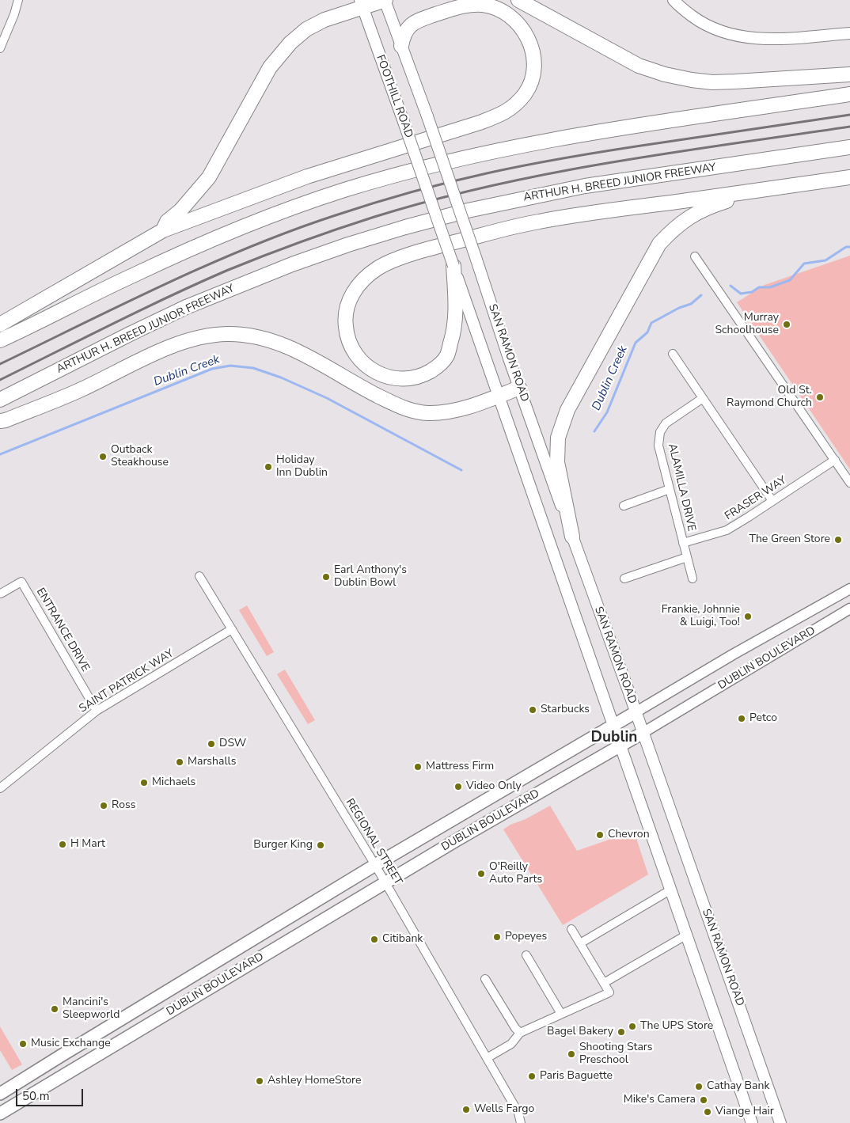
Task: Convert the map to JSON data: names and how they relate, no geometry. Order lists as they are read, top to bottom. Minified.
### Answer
{"streets":{"highway":["ARTHUR H. BREED JUNIOR FREEWAY"],"main road":["FOOTHILL ROAD","SAN RAMON ROAD","DUBLIN BOULEVARD"],"street":["ALAMILLA DRIVE","FRASER WAY","ENTRANCE DRIVE","SAINT PATRICK WAY","REGIONAL STREET"]},"crossings":[["FOOTHILL ROAD","SAN RAMON ROAD"],["SAN RAMON ROAD","DUBLIN BOULEVARD"],["ALAMILLA DRIVE","FRASER WAY"],["ENTRANCE DRIVE","SAINT PATRICK WAY"],["DUBLIN BOULEVARD","REGIONAL STREET"],["SAINT PATRICK WAY","REGIONAL STREET"]],"districts":["Dublin"],"water":["Dublin Creek"],"places":["Murray Schoolhouse","Old St. Raymond Church","Outback Steakhouse","Holiday Inn Dublin","The Green Store","Earl Anthony's Dublin Bowl","Frankie, Johnnie & Luigi, Too!","Starbucks","Petco","DSW","Marshalls","Mattress Firm","Michaels","Video Only","Ross","Chevron","H Mart","Burger King","O'Reilly Auto Parts","Popeyes","Citibank","Mancini's Sleepworld","The UPS Store","Bagel Bakery","Music Exchange","Shooting Stars Preschool","Paris Baguette","Ashley HomeStore","Cathay Bank","Mike's Camera","Wells Fargo","Viange Hair"],"scale_bar":"50 m"}
